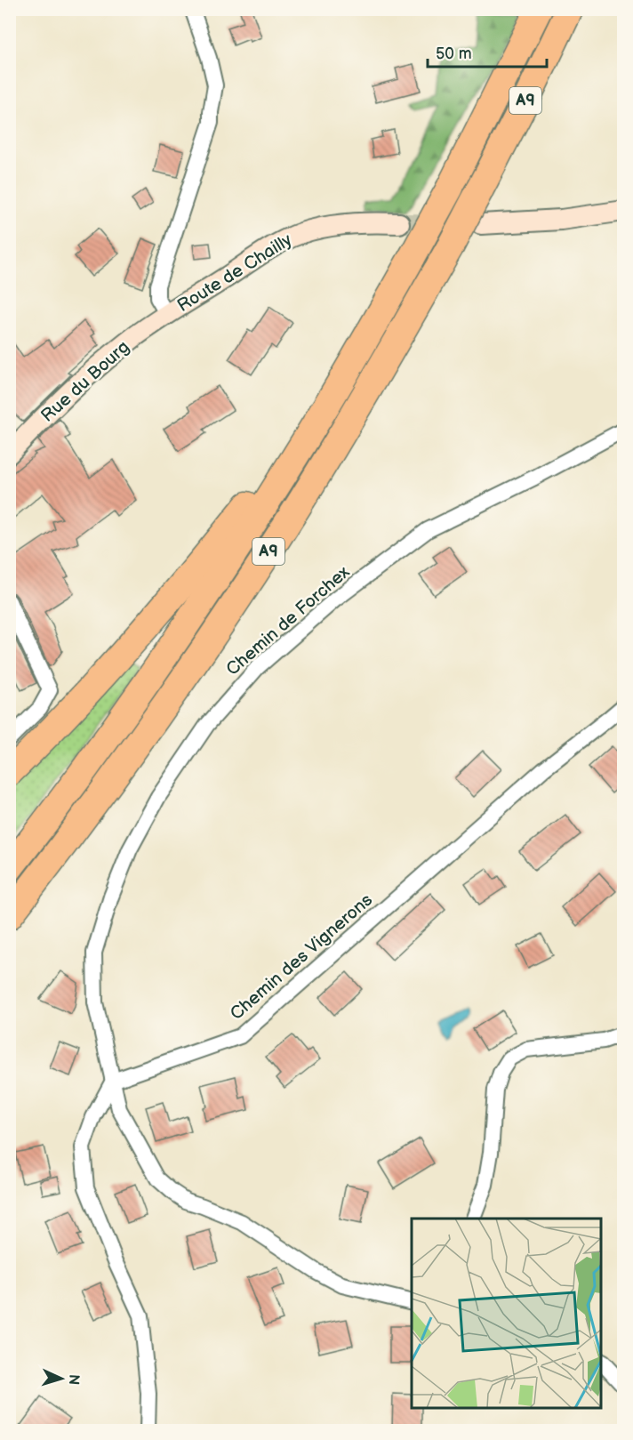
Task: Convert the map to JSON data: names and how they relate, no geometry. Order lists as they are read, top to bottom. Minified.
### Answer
{"streets":{"highway":["A9"],"street":["Route de Chailly","Rue du Bourg","Chemin de Forchex","Chemin des Vignerons"]},"crossings":[["Route de Chailly","Rue du Bourg"],["Chemin de Forchex","Chemin des Vignerons"]],"scale_bar":"50 m","north":"right"}
